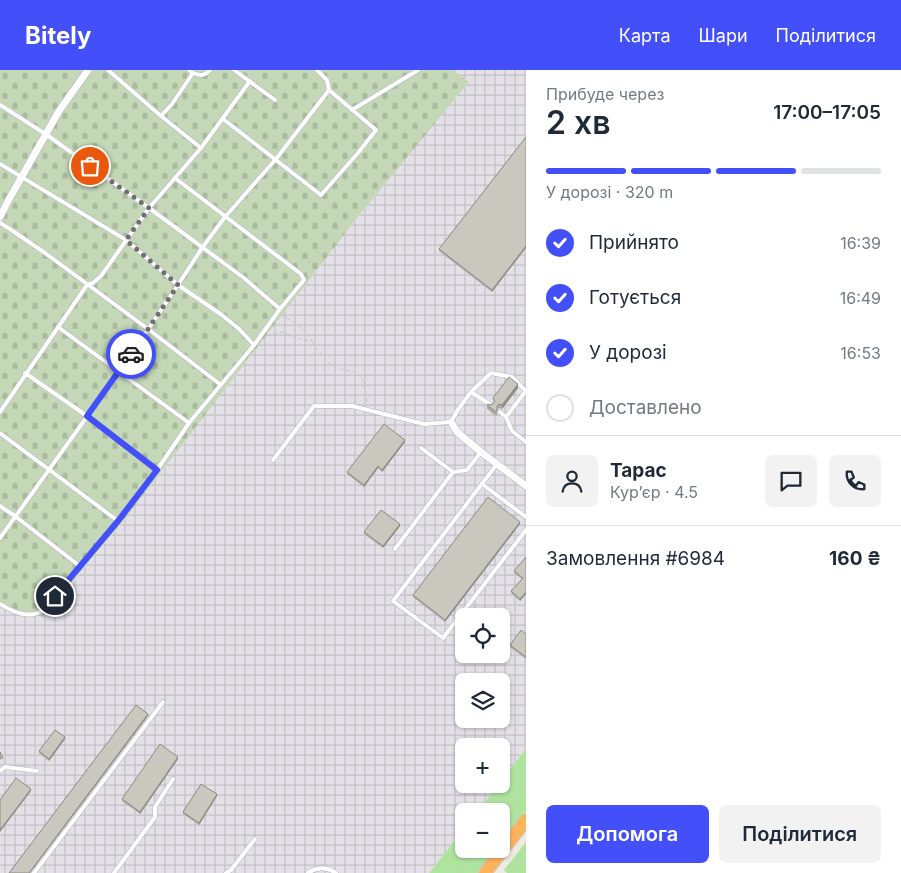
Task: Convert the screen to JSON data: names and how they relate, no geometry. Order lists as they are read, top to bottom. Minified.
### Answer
{"page":{"header":"Bitely","nav":["Карта","Шари","Поділитися"],"heading":["2 хв","Прибуде через","17:00–17:05"],"panel":["Тарас","Кур’єр · 4.5","Замовлення #6984","160 ₴"],"bar":"У дорозі · 320 m","list":[["Прийнято","16:39"],["Готується","16:49"],["У дорозі","16:53"],"Доставлено"],"map_buttons":["+","−"],"buttons":["Допомога","Поділитися"]}}
